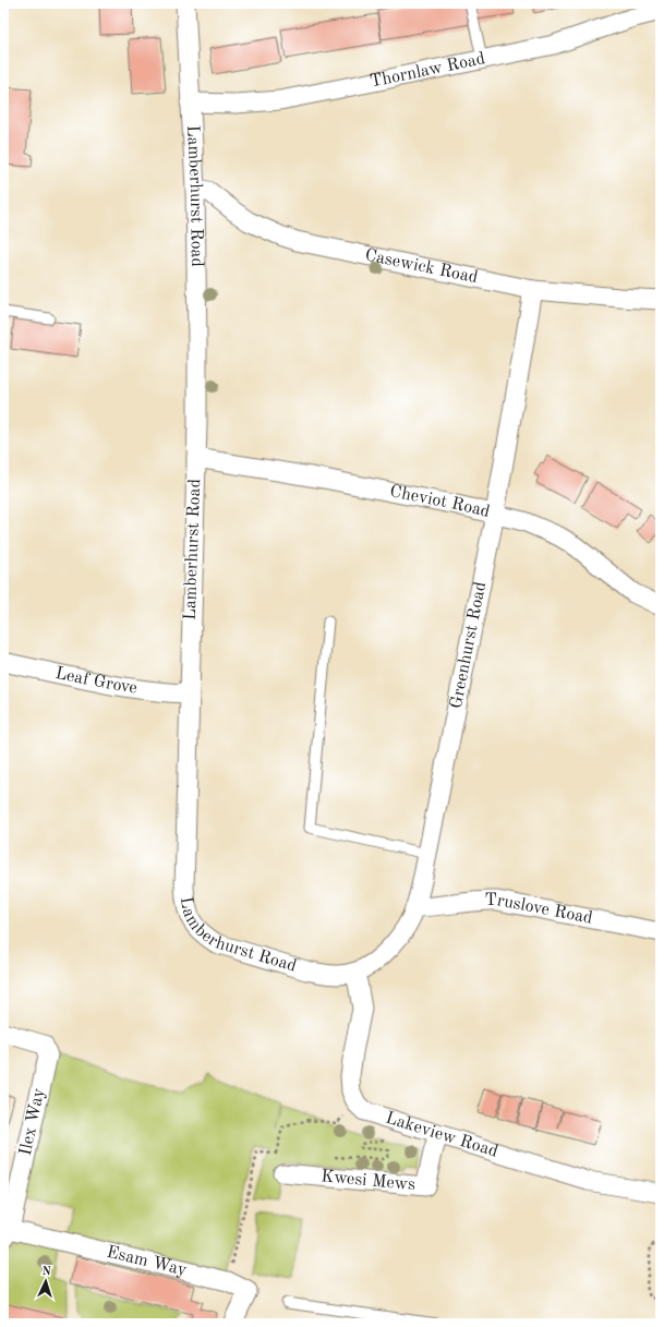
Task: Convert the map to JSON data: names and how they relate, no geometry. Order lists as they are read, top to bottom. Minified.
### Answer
{"streets":{"street":["Thornlaw Road","Lamberhurst Road","Casewick Road","Cheviot Road","Greenhurst Road","Leaf Grove","Truslove Road","Ilex Way","Lakeview Road","Kwesi Mews","Esam Way"]},"crossings":[["Thornlaw Road","Lamberhurst Road"],["Lamberhurst Road","Casewick Road"],["Lamberhurst Road","Cheviot Road"],["Lamberhurst Road","Greenhurst Road"],["Lamberhurst Road","Leaf Grove"],["Lamberhurst Road","Lakeview Road"],["Casewick Road","Greenhurst Road"],["Cheviot Road","Greenhurst Road"],["Greenhurst Road","Truslove Road"],["Greenhurst Road","Lakeview Road"],["Ilex Way","Esam Way"],["Lakeview Road","Kwesi Mews"]],"north":"top"}
